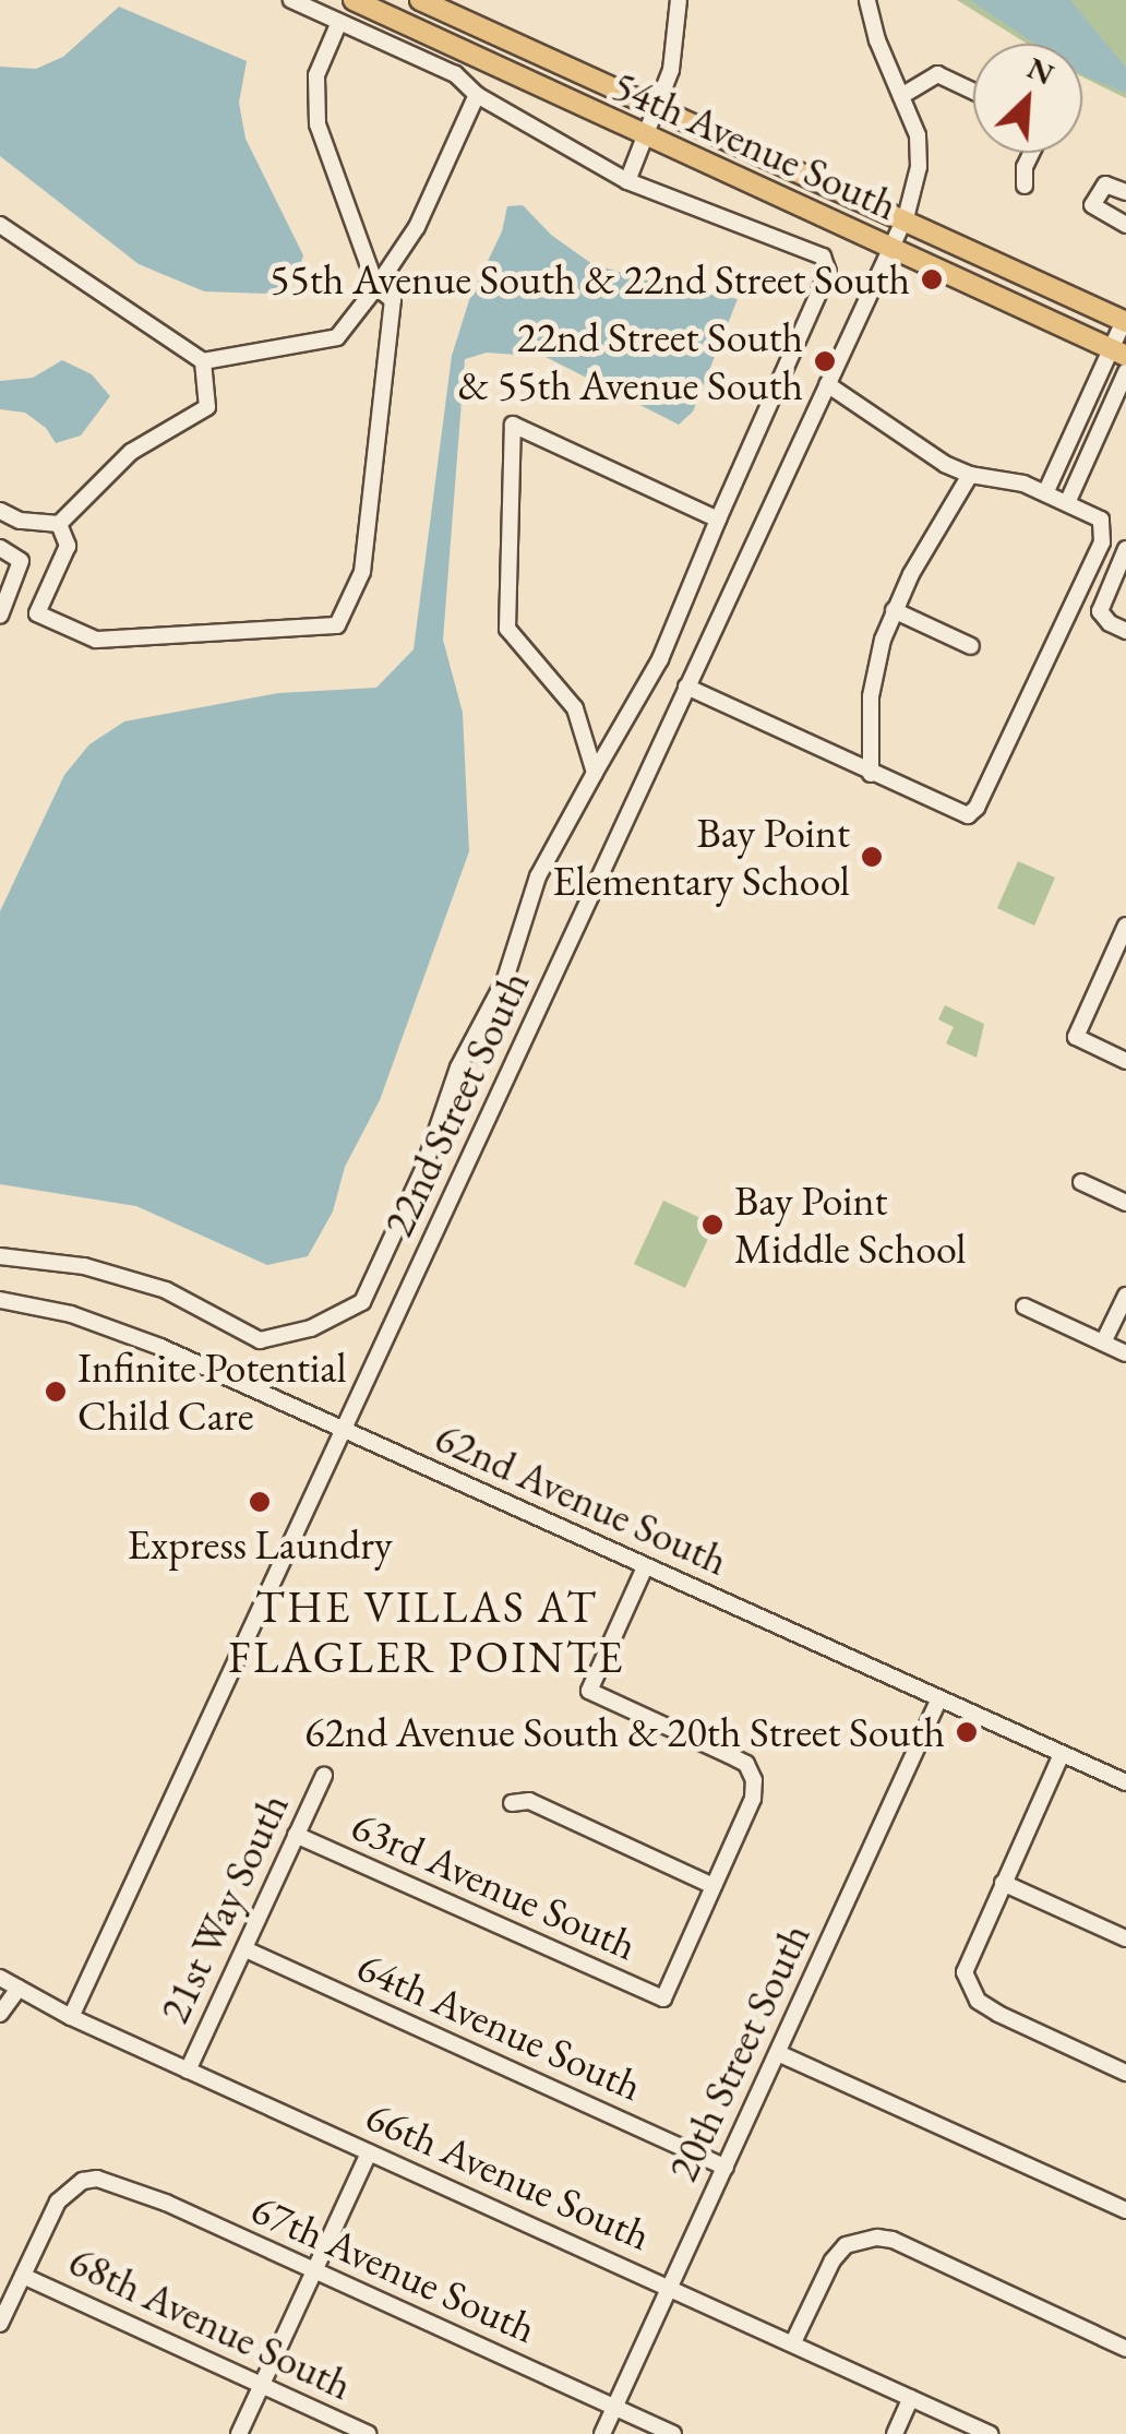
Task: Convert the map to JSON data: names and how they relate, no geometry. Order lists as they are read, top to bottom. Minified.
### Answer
{"streets":{"main road":["54th Avenue South"],"street":["22nd Street South","62nd Avenue South","63rd Avenue South","21st Way South","64th Avenue South","20th Street South","66th Avenue South","67th Avenue South","68th Avenue South"]},"crossings":[["54th Avenue South","22nd Street South"],["22nd Street South","62nd Avenue South"],["22nd Street South","66th Avenue South"],["62nd Avenue South","20th Street South"],["63rd Avenue South","21st Way South"],["21st Way South","64th Avenue South"],["21st Way South","66th Avenue South"],["64th Avenue South","20th Street South"],["20th Street South","66th Avenue South"],["20th Street South","67th Avenue South"],["67th Avenue South","68th Avenue South"]],"districts":["THE VILLAS AT FLAGLER POINTE"],"places":["55th Avenue South & 22nd Street South","22nd Street South & 55th Avenue South","Bay Point Elementary School","Bay Point Middle School","Infinite Potential Child Care","Express Laundry","62nd Avenue South & 20th Street South"],"north":"top right"}
